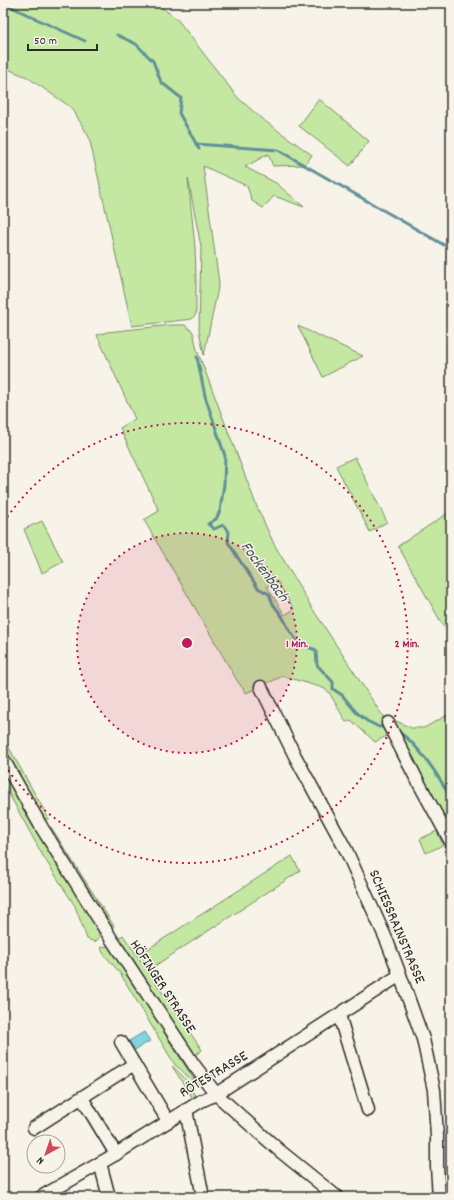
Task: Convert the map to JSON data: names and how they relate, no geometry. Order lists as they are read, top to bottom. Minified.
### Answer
{"streets":{"street":["SCHIESSRAINSTRASSE","HÖFINGER STRASSE","RÖTESTRASSE"]},"crossings":[["SCHIESSRAINSTRASSE","RÖTESTRASSE"],["HÖFINGER STRASSE","RÖTESTRASSE"]],"water":["Fockenbach"],"scale_bar":"50 m","north":"bottom left","rings":["1 Min.","2 Min."]}
